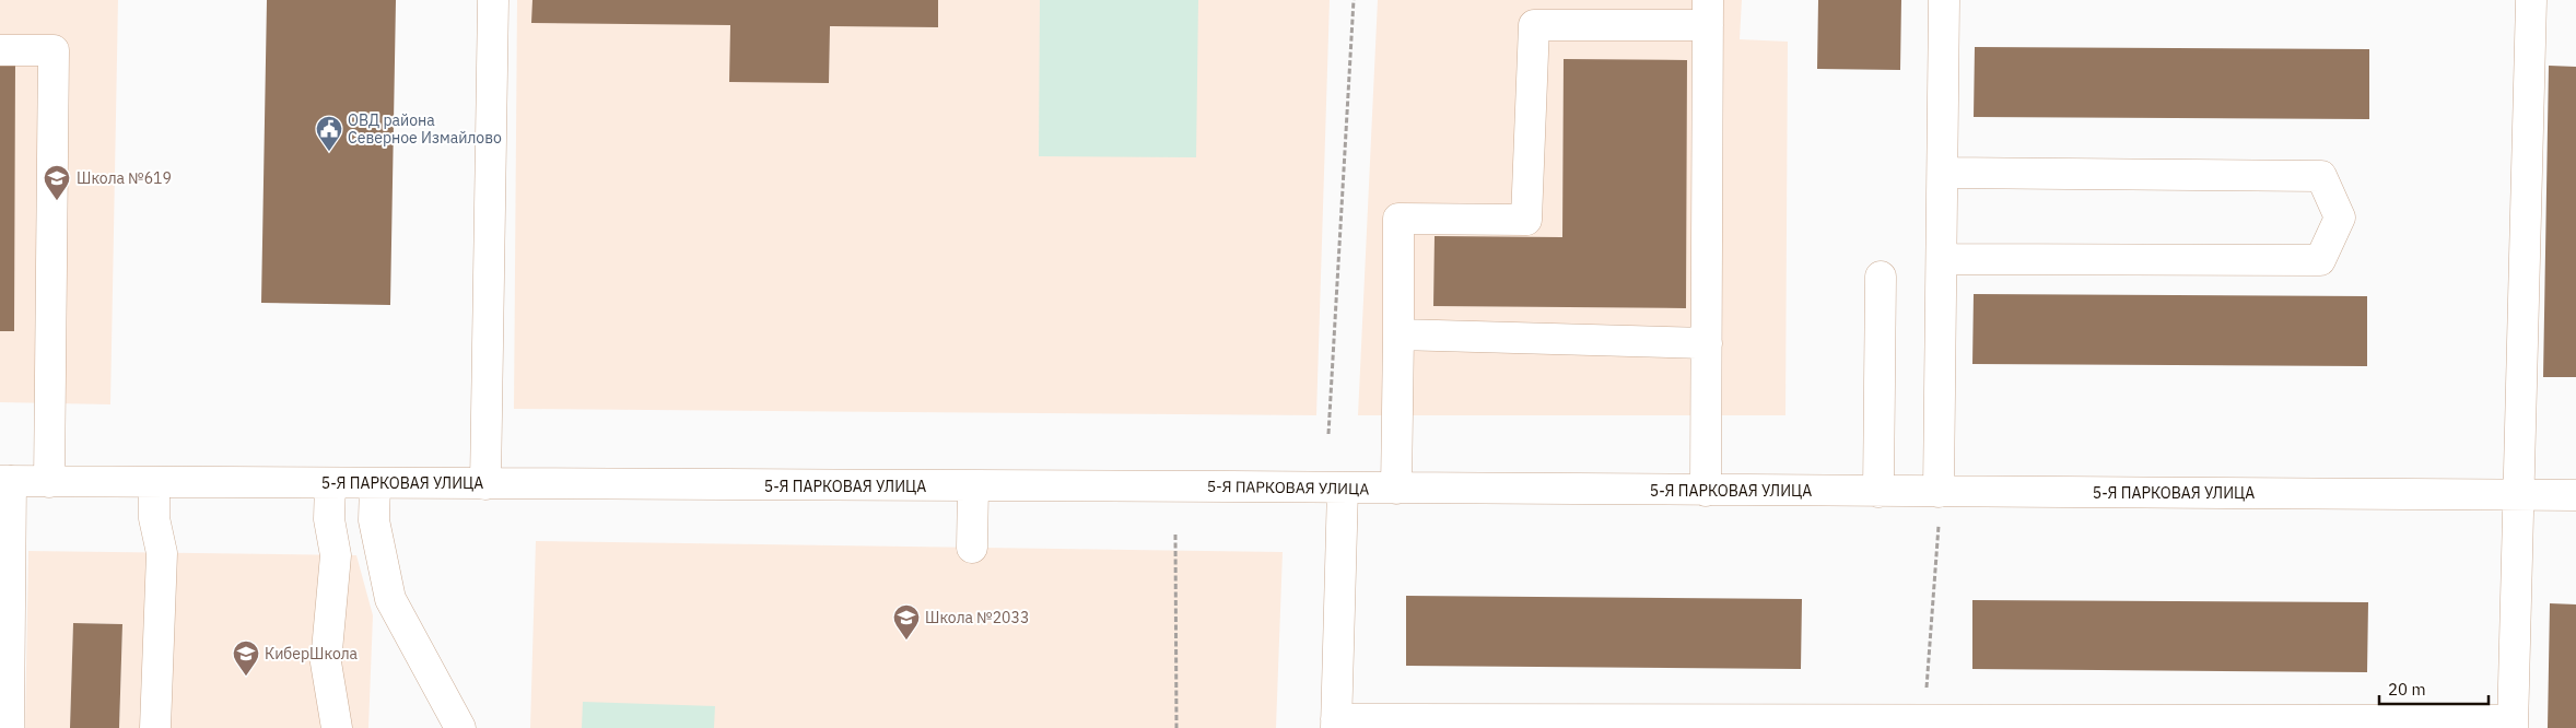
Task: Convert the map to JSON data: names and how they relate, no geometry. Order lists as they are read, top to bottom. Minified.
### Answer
{"streets":{"street":["5-Я ПАРКОВАЯ УЛИЦА"]},"places":{"public building":["ОВД района Северное Измайлово"],"school or university":["Школа №619","Школа №2033","КиберШкола"]},"scale_bar":"20 m"}
